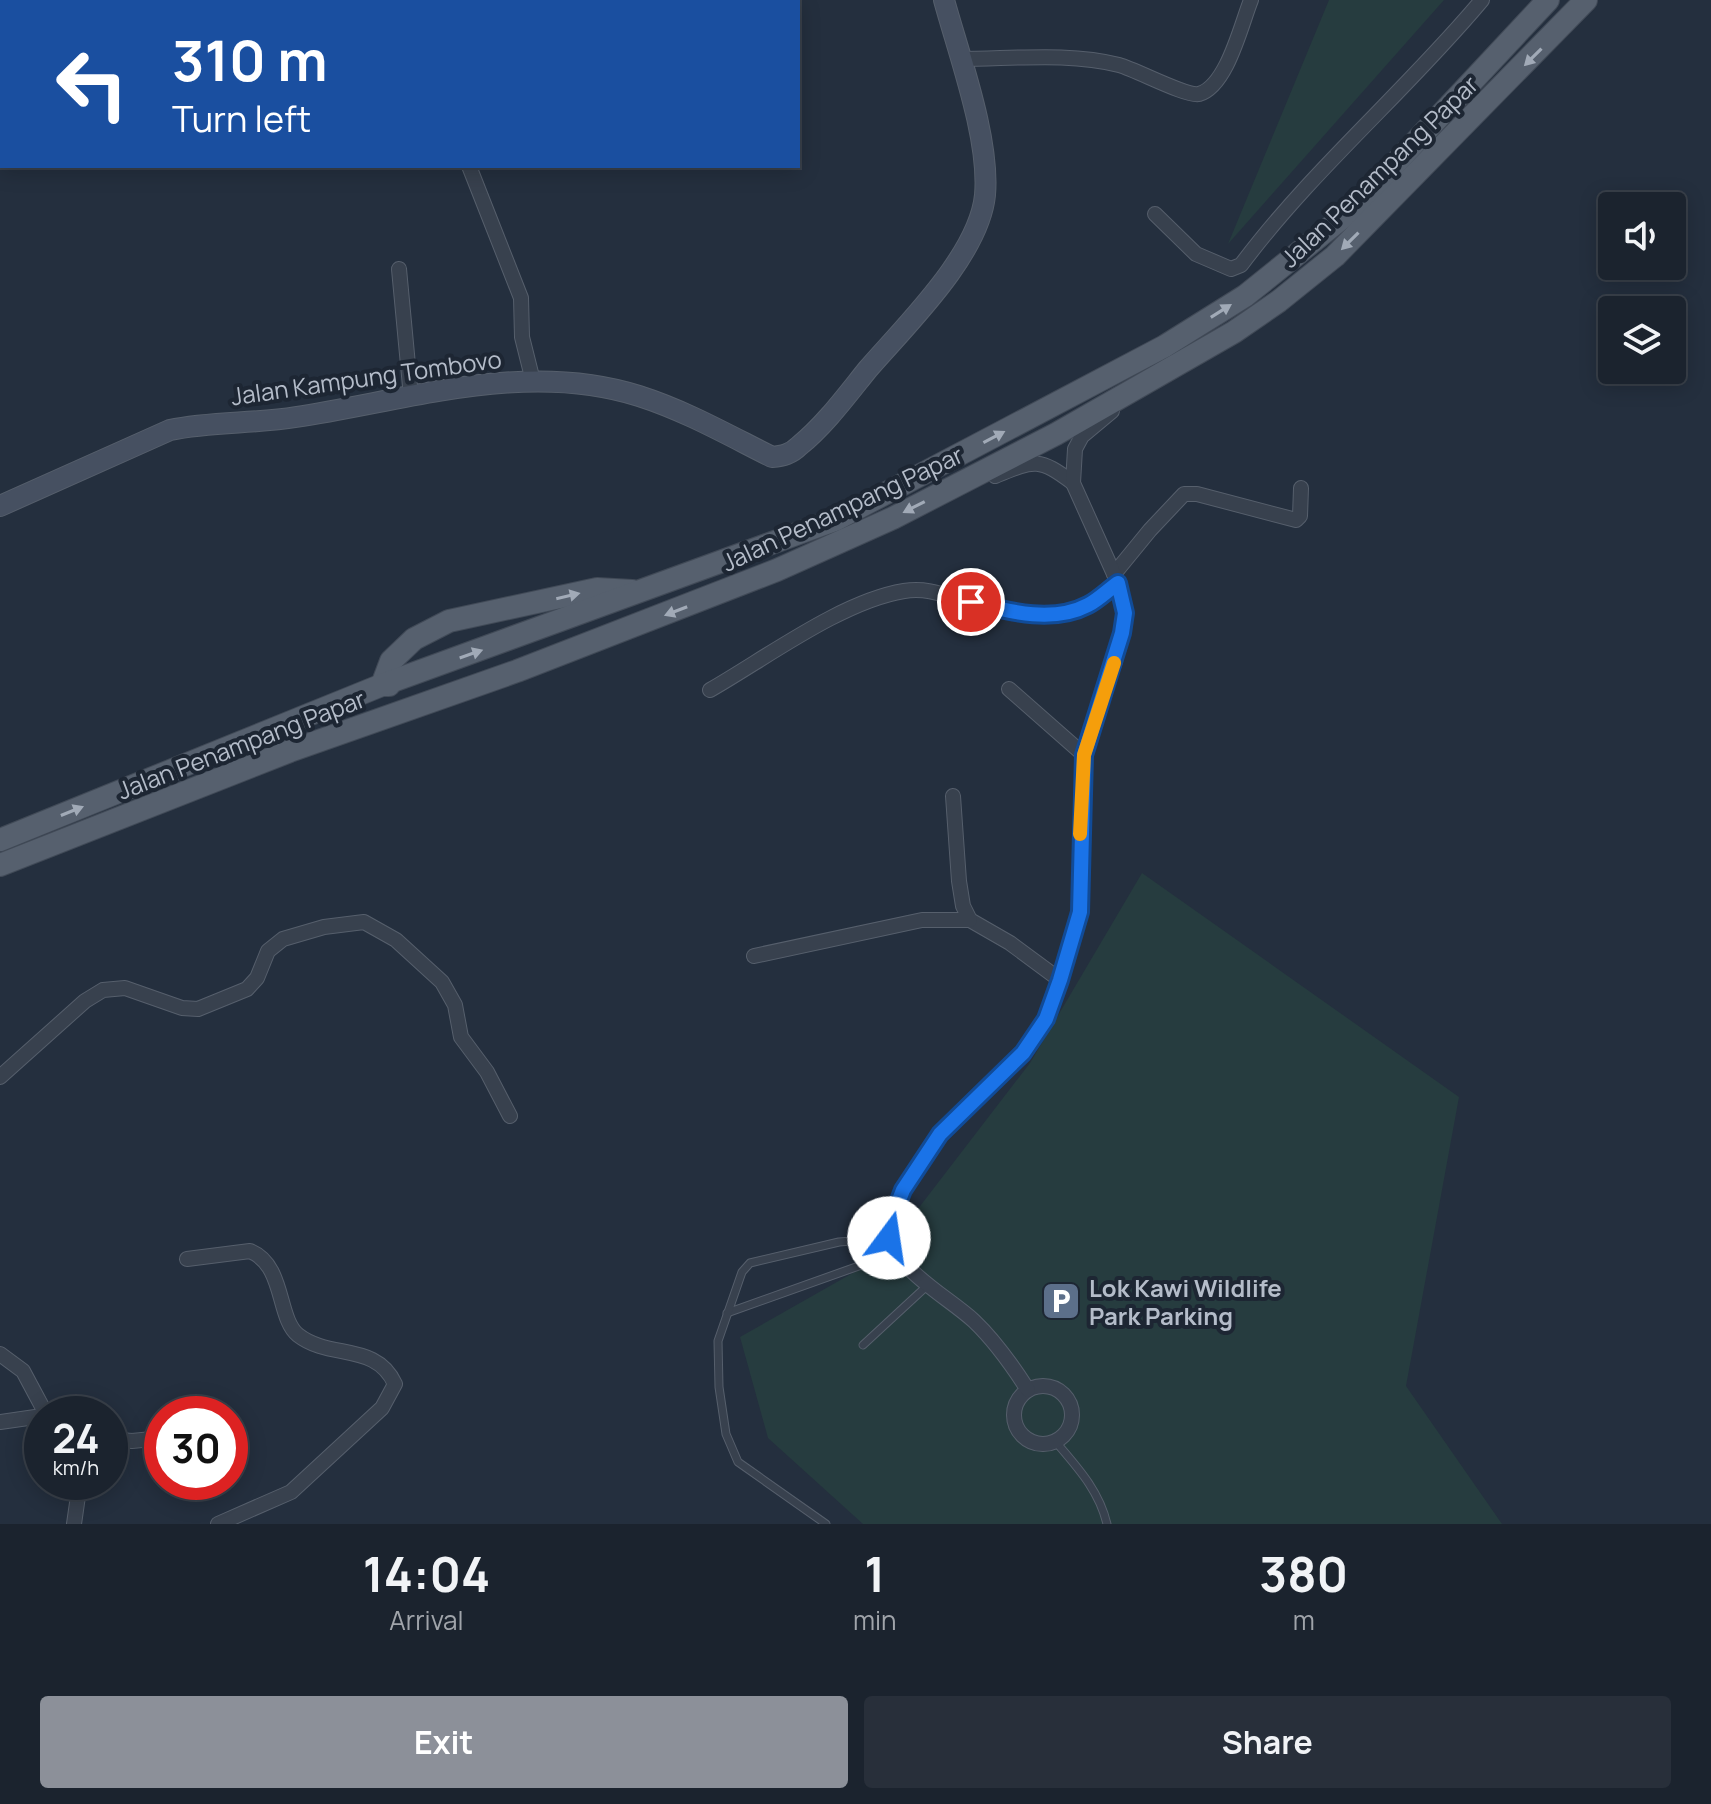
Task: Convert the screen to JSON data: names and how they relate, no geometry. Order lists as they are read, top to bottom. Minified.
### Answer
{"streets":{"main road":["Jalan Penampang Papar"],"street":["Jalan Kampung Tombovo"]},"places":{"parking":["Lok Kawi Wildlife Park Parking"]},"page":{"turn":["310 m","Turn left"],"speed":"24 km/h","limit":"30","eta":["14:04","Arrival","1","min","380","m"],"buttons":["Exit","Share"]}}
